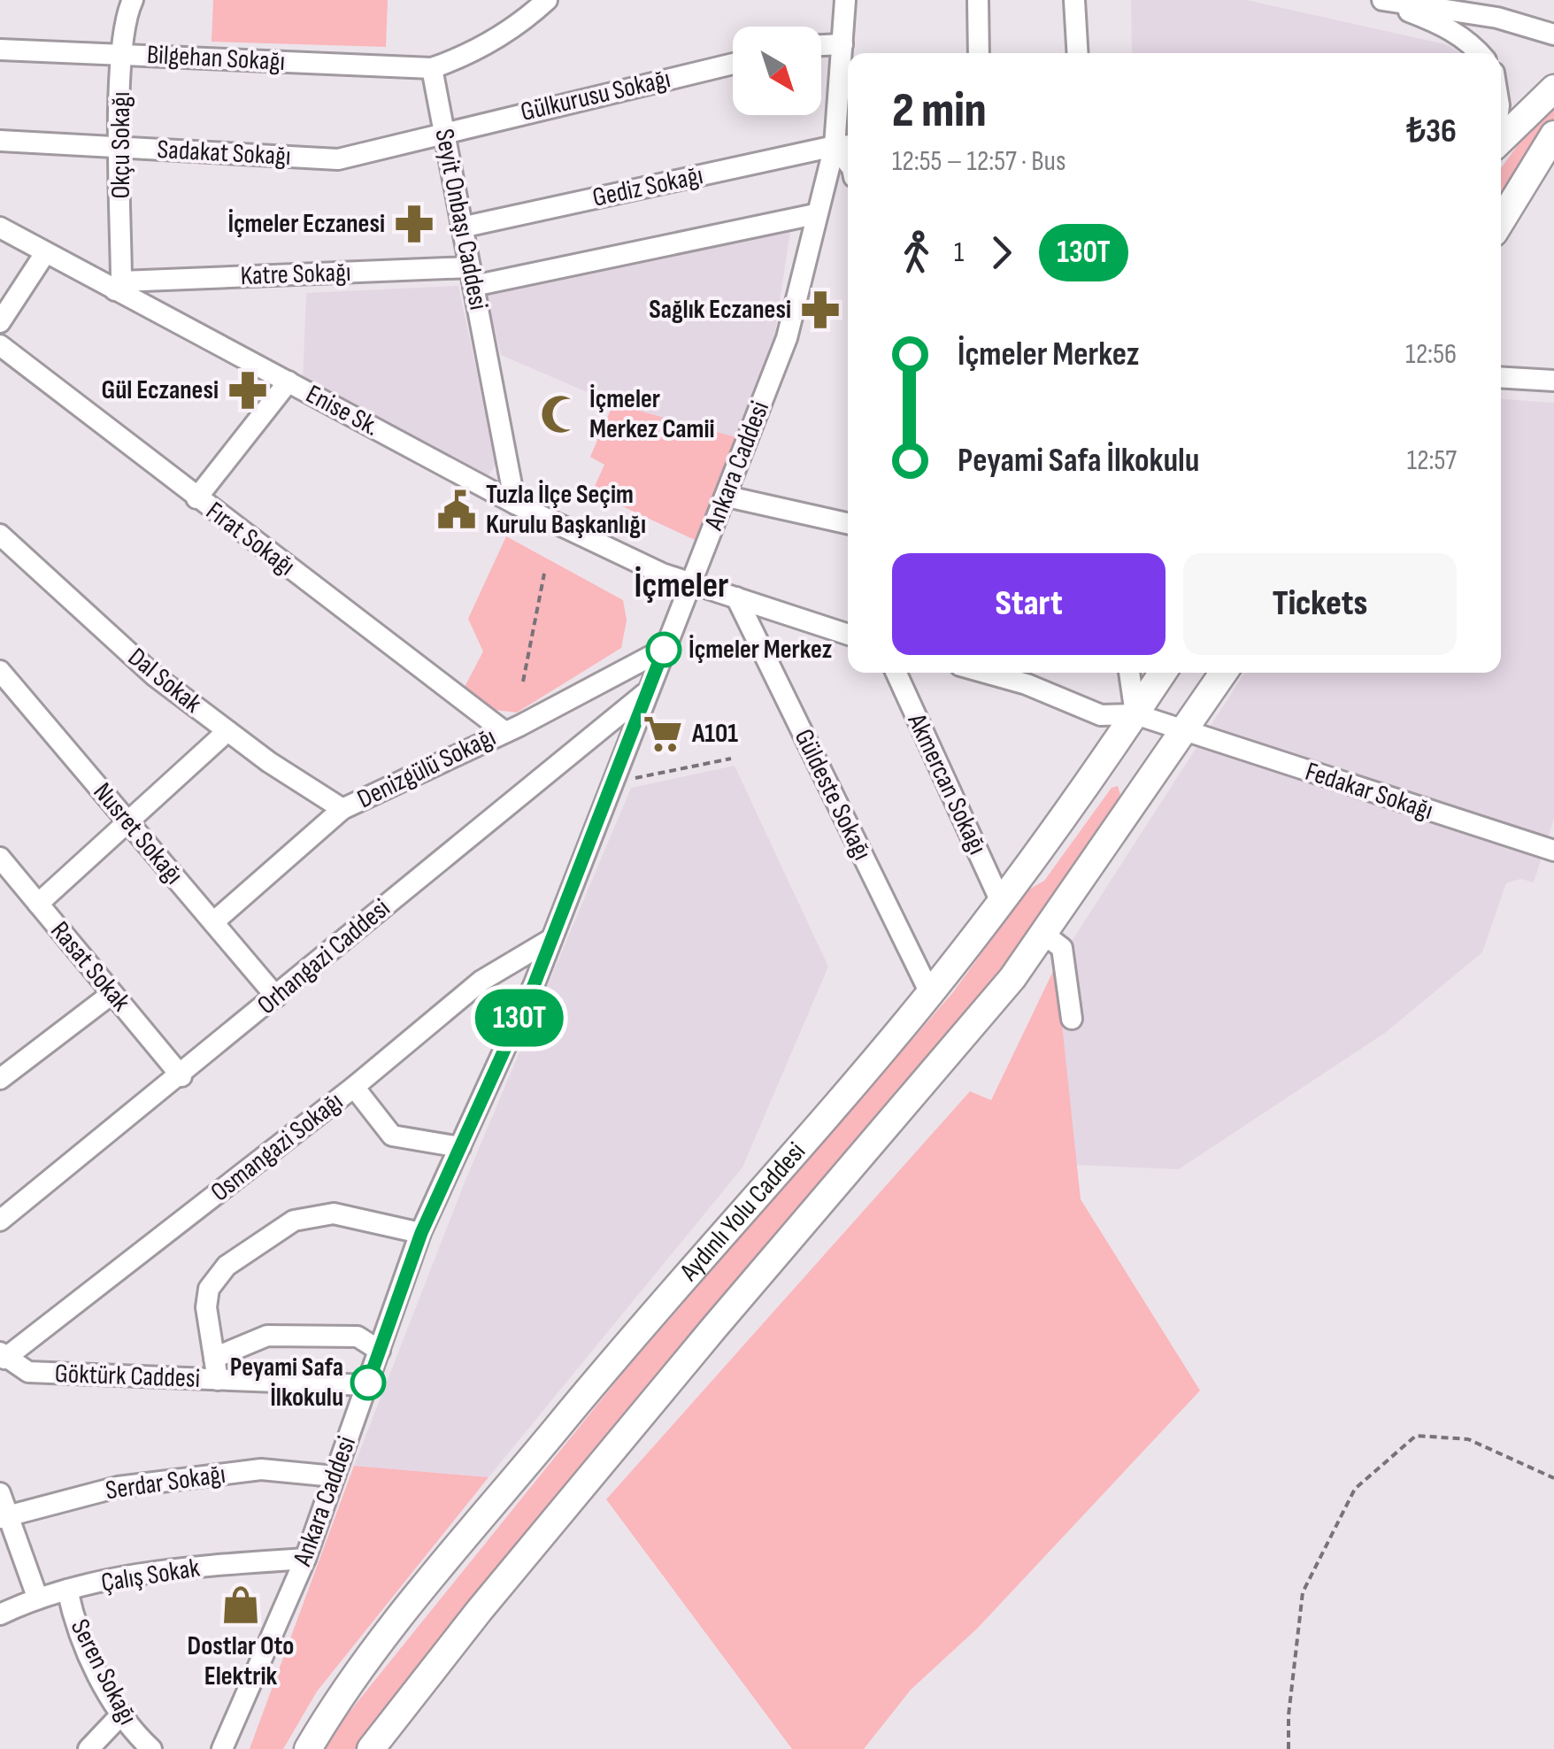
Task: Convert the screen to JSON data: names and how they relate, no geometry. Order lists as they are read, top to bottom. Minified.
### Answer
{"streets":{"main road":["Aydınlı Yolu Caddesi"],"street":["Bilgehan Sokağı","Gülkurusu Sokağı","Okçu Sokağı","Sadakat Sokağı","Gediz Sokağı","Seyit Onbaşı Caddesi","Katre Sokağı","Enise Sk.","Ankara Caddesi","Fırat Sokağı","Dal Sokak","Denizgülü Sokağı","Akmercan Sokağı","Fedakar Sokağı","Güldeste Sokağı","Nusret Sokağı","Orhangazi Caddesi","Rasat Sokak","Osmangazi Sokağı","Göktürk Caddesi","Serdar Sokağı","Çalış Sokak","Seren Sokağı"]},"crossings":[["Bilgehan Sokağı","Okçu Sokağı"],["Bilgehan Sokağı","Seyit Onbaşı Caddesi"],["Gülkurusu Sokağı","Sadakat Sokağı"],["Gülkurusu Sokağı","Seyit Onbaşı Caddesi"],["Okçu Sokağı","Sadakat Sokağı"],["Okçu Sokağı","Katre Sokağı"],["Okçu Sokağı","Enise Sk."],["Sadakat Sokağı","Seyit Onbaşı Caddesi"],["Gediz Sokağı","Seyit Onbaşı Caddesi"],["Gediz Sokağı","Ankara Caddesi"],["Seyit Onbaşı Caddesi","Katre Sokağı"],["Seyit Onbaşı Caddesi","Enise Sk."],["Katre Sokağı","Enise Sk."],["Katre Sokağı","Ankara Caddesi"],["Enise Sk.","Ankara Caddesi"],["Enise Sk.","Güldeste Sokağı"],["Ankara Caddesi","Denizgülü Sokağı"],["Ankara Caddesi","Orhangazi Caddesi"],["Ankara Caddesi","Osmangazi Sokağı"],["Ankara Caddesi","Göktürk Caddesi"],["Ankara Caddesi","Serdar Sokağı"],["Ankara Caddesi","Çalış Sokak"],["Fırat Sokağı","Denizgülü Sokağı"],["Dal Sokak","Denizgülü Sokağı"],["Denizgülü Sokağı","Nusret Sokağı"],["Akmercan Sokağı","Aydınlı Yolu Caddesi"],["Fedakar Sokağı","Aydınlı Yolu Caddesi"],["Güldeste Sokağı","Aydınlı Yolu Caddesi"],["Nusret Sokağı","Orhangazi Caddesi"],["Orhangazi Caddesi","Rasat Sokak"],["Osmangazi Sokağı","Göktürk Caddesi"],["Çalış Sokak","Seren Sokağı"]],"districts":["İçmeler"],"places":{"pharmacy":["İçmeler Eczanesi","Sağlık Eczanesi","Gül Eczanesi"],"mosque":["İçmeler Merkez Camii"],"public building":["Tuzla İlçe Seçim Kurulu Başkanlığı"],"other":["İçmeler Merkez","Peyami Safa İlkokulu"],"supermarket":["A101"],"shop":["Dostlar Oto Elektrik"]},"lines":["bus line 130T"],"north":"bottom right","page":{"on_map":"130T","heading":["2 min","12:55 – 12:57 · Bus","₺36"],"legs":["1","130T"],"list":[{"name":"İçmeler Merkez","value":"12:56"},{"name":"Peyami Safa İlkokulu","value":"12:57"}],"buttons":["Start","Tickets"]}}
